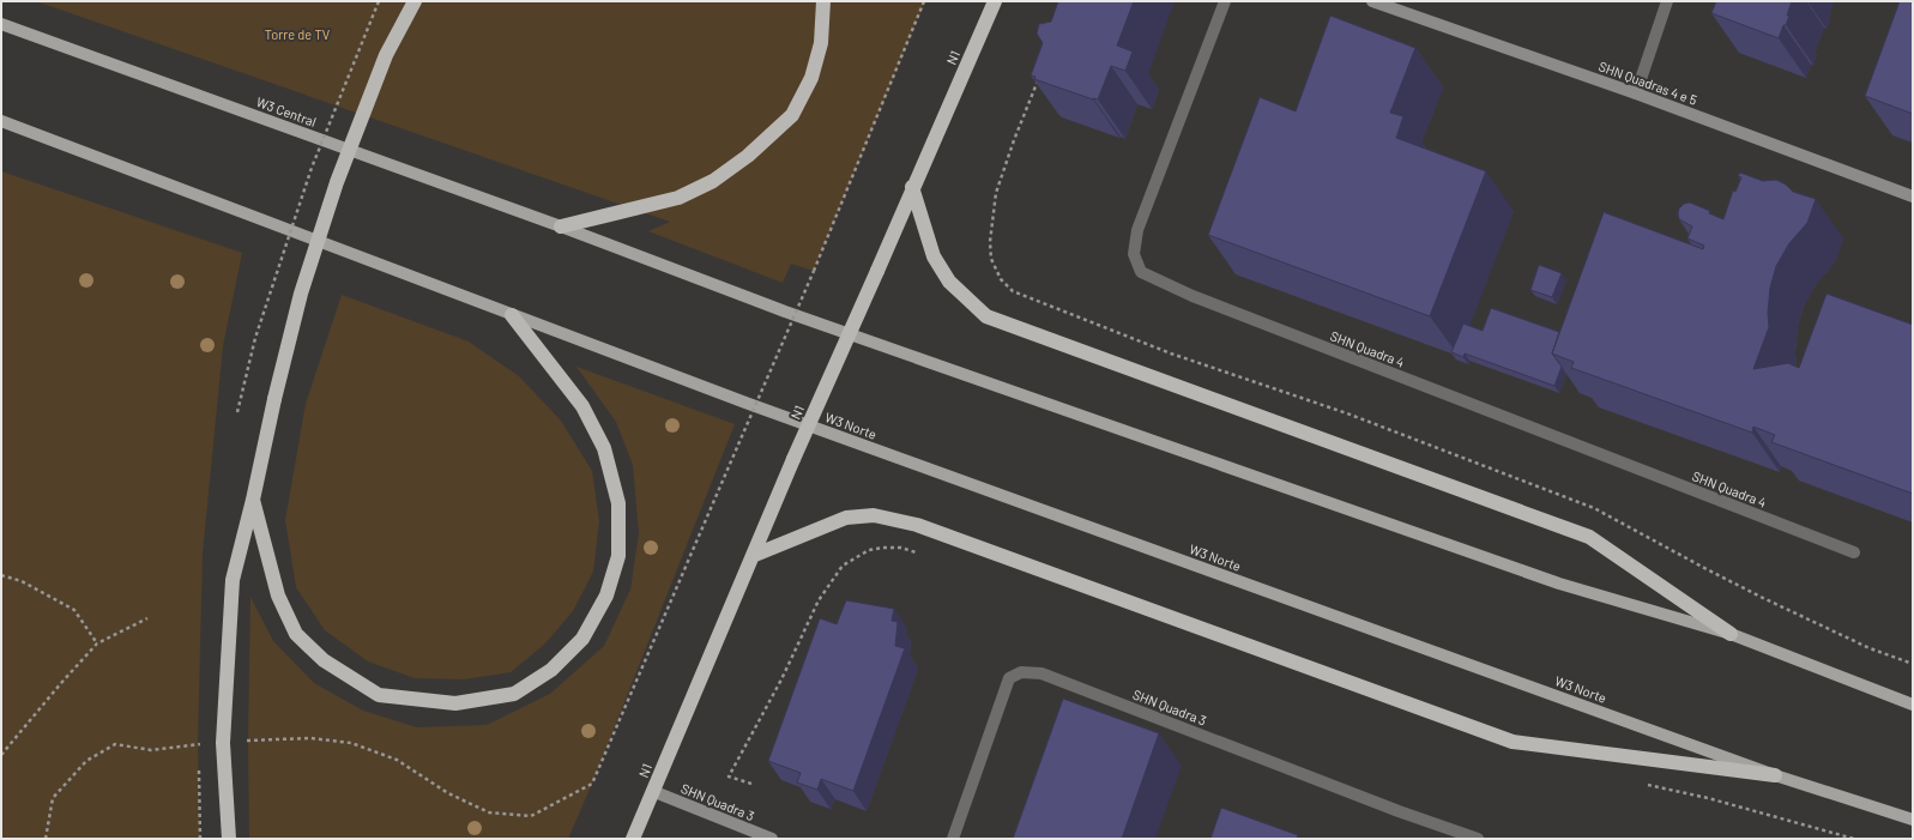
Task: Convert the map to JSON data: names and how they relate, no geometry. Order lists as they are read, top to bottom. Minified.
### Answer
{"streets":{"highway":["N1"],"main road":["W3 Central","W3 Norte"],"street":["SHN Quadras 4 e 5","SHN Quadra 4","SHN Quadra 3"]},"crossings":[["N1","SHN Quadra 3"]],"parks":["Torre de TV"]}
